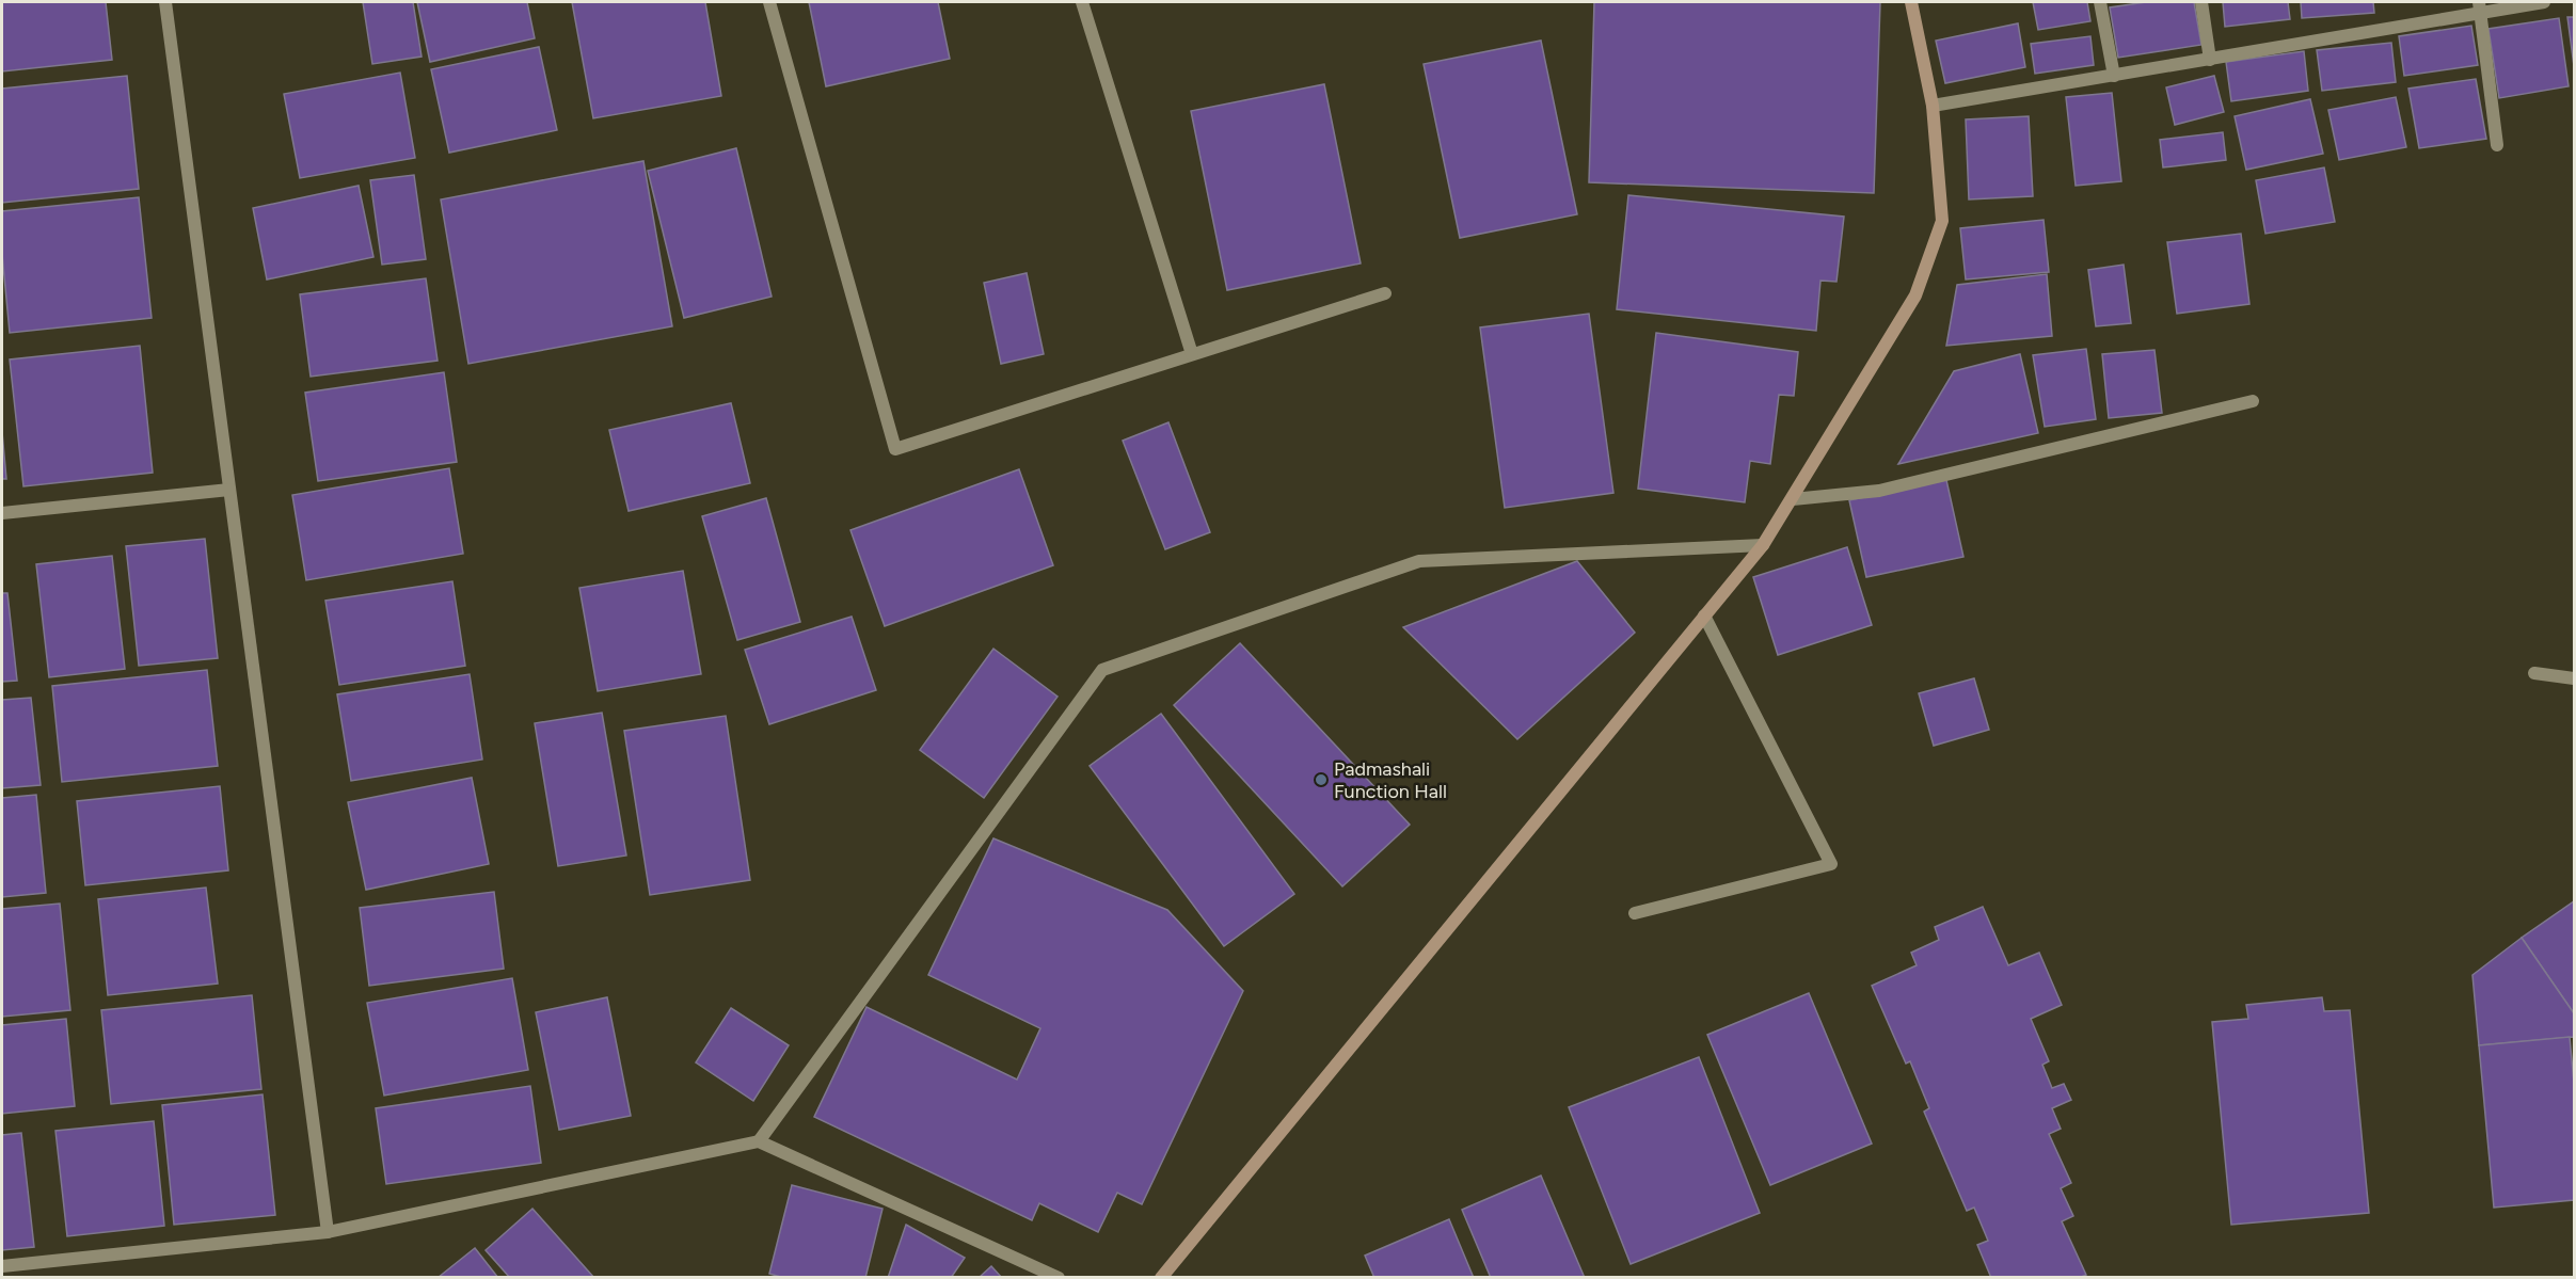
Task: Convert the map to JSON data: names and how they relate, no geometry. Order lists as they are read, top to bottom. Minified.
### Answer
{"places":["Padmashali Function Hall"]}
